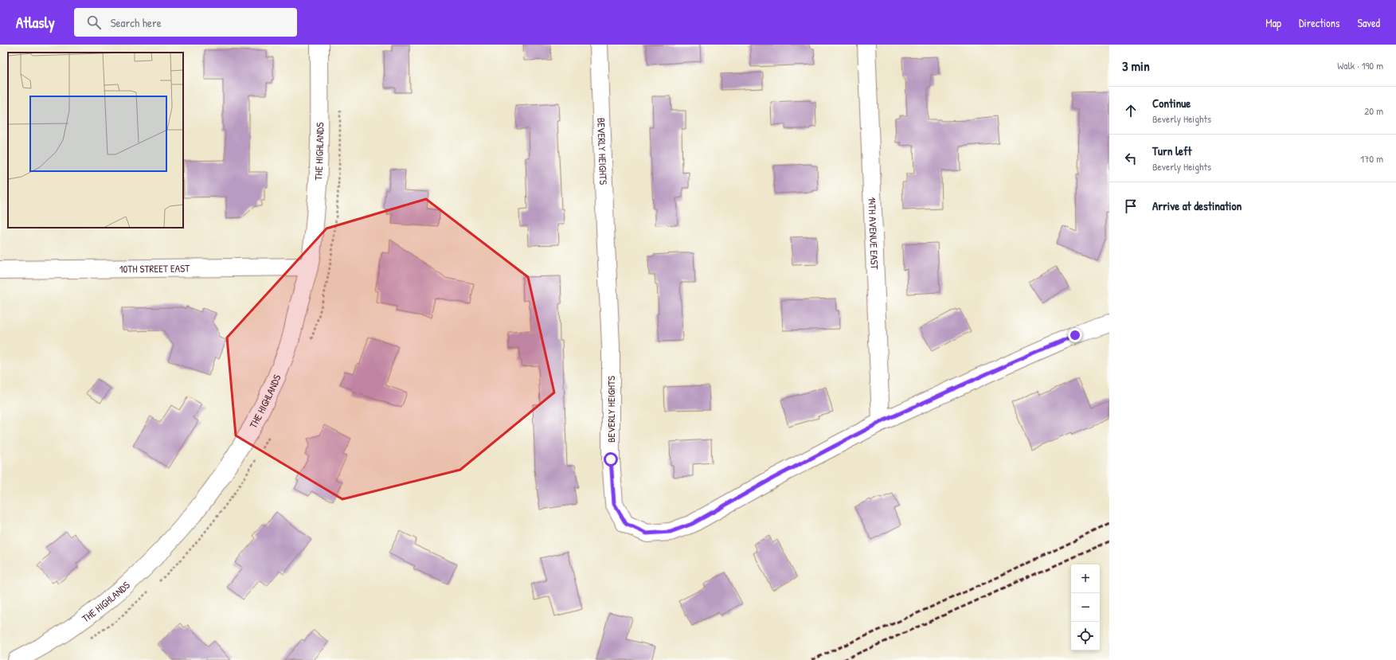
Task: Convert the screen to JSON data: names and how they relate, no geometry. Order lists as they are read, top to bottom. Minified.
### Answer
{"streets":{"street":["THE HIGHLANDS","BEVERLY HEIGHTS","14TH AVENUE EAST","10TH STREET EAST"]},"crossings":[["THE HIGHLANDS","10TH STREET EAST"],["BEVERLY HEIGHTS","14TH AVENUE EAST"]],"page":{"header":"Atlasly","search":"Search here","nav":["Map","Directions","Saved"],"heading":["3 min","Walk · 190 m"],"list":[["Continue","Beverly Heights","20 m"],["Turn left","Beverly Heights","170 m"],"Arrive at destination"],"map_buttons":["+","−"]}}
